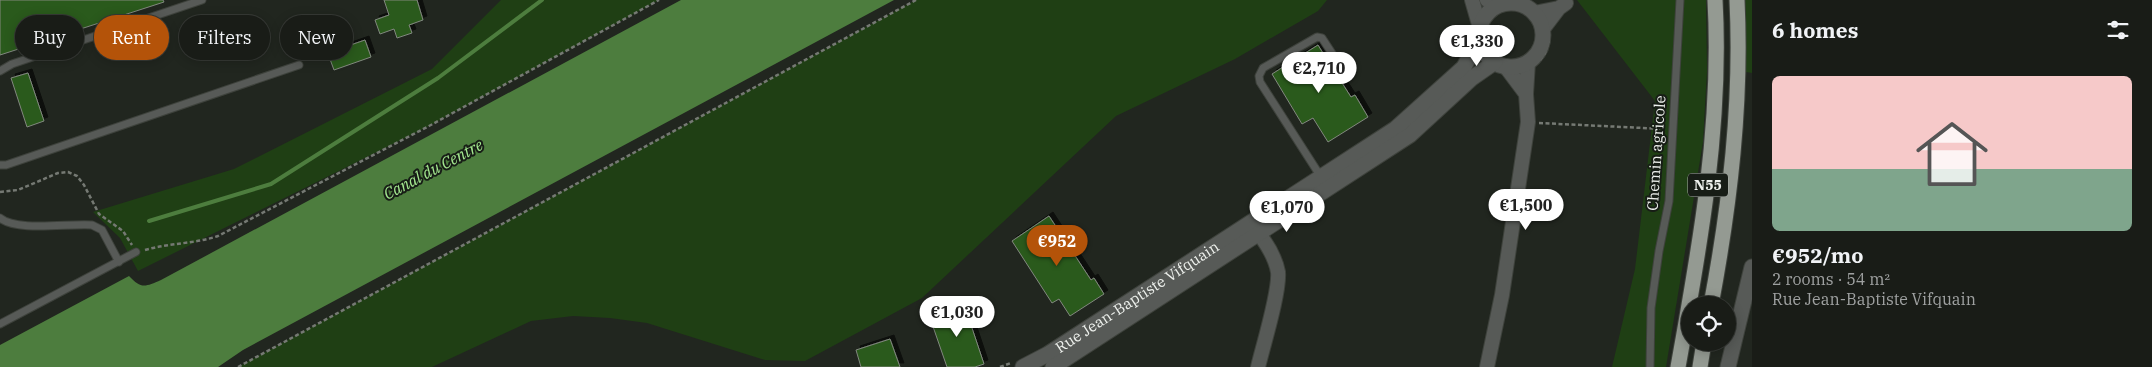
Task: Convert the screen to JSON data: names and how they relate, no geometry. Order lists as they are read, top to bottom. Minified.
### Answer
{"streets":{"highway":["N55"],"street":["Rue Jean-Baptiste Vifquain"],"lane":["Chemin agricole"]},"water":["Canal du Centre"],"page":{"heading":"6 homes","chip":["Buy","Rent","Filters","New"],"price":["€1,330","€2,710","€1,500","€1,070","€952","€1,030"],"list":[{"name":"€952/mo","note":"2 rooms · 54 m² · Rue Jean-Baptiste Vifquain"}]}}
